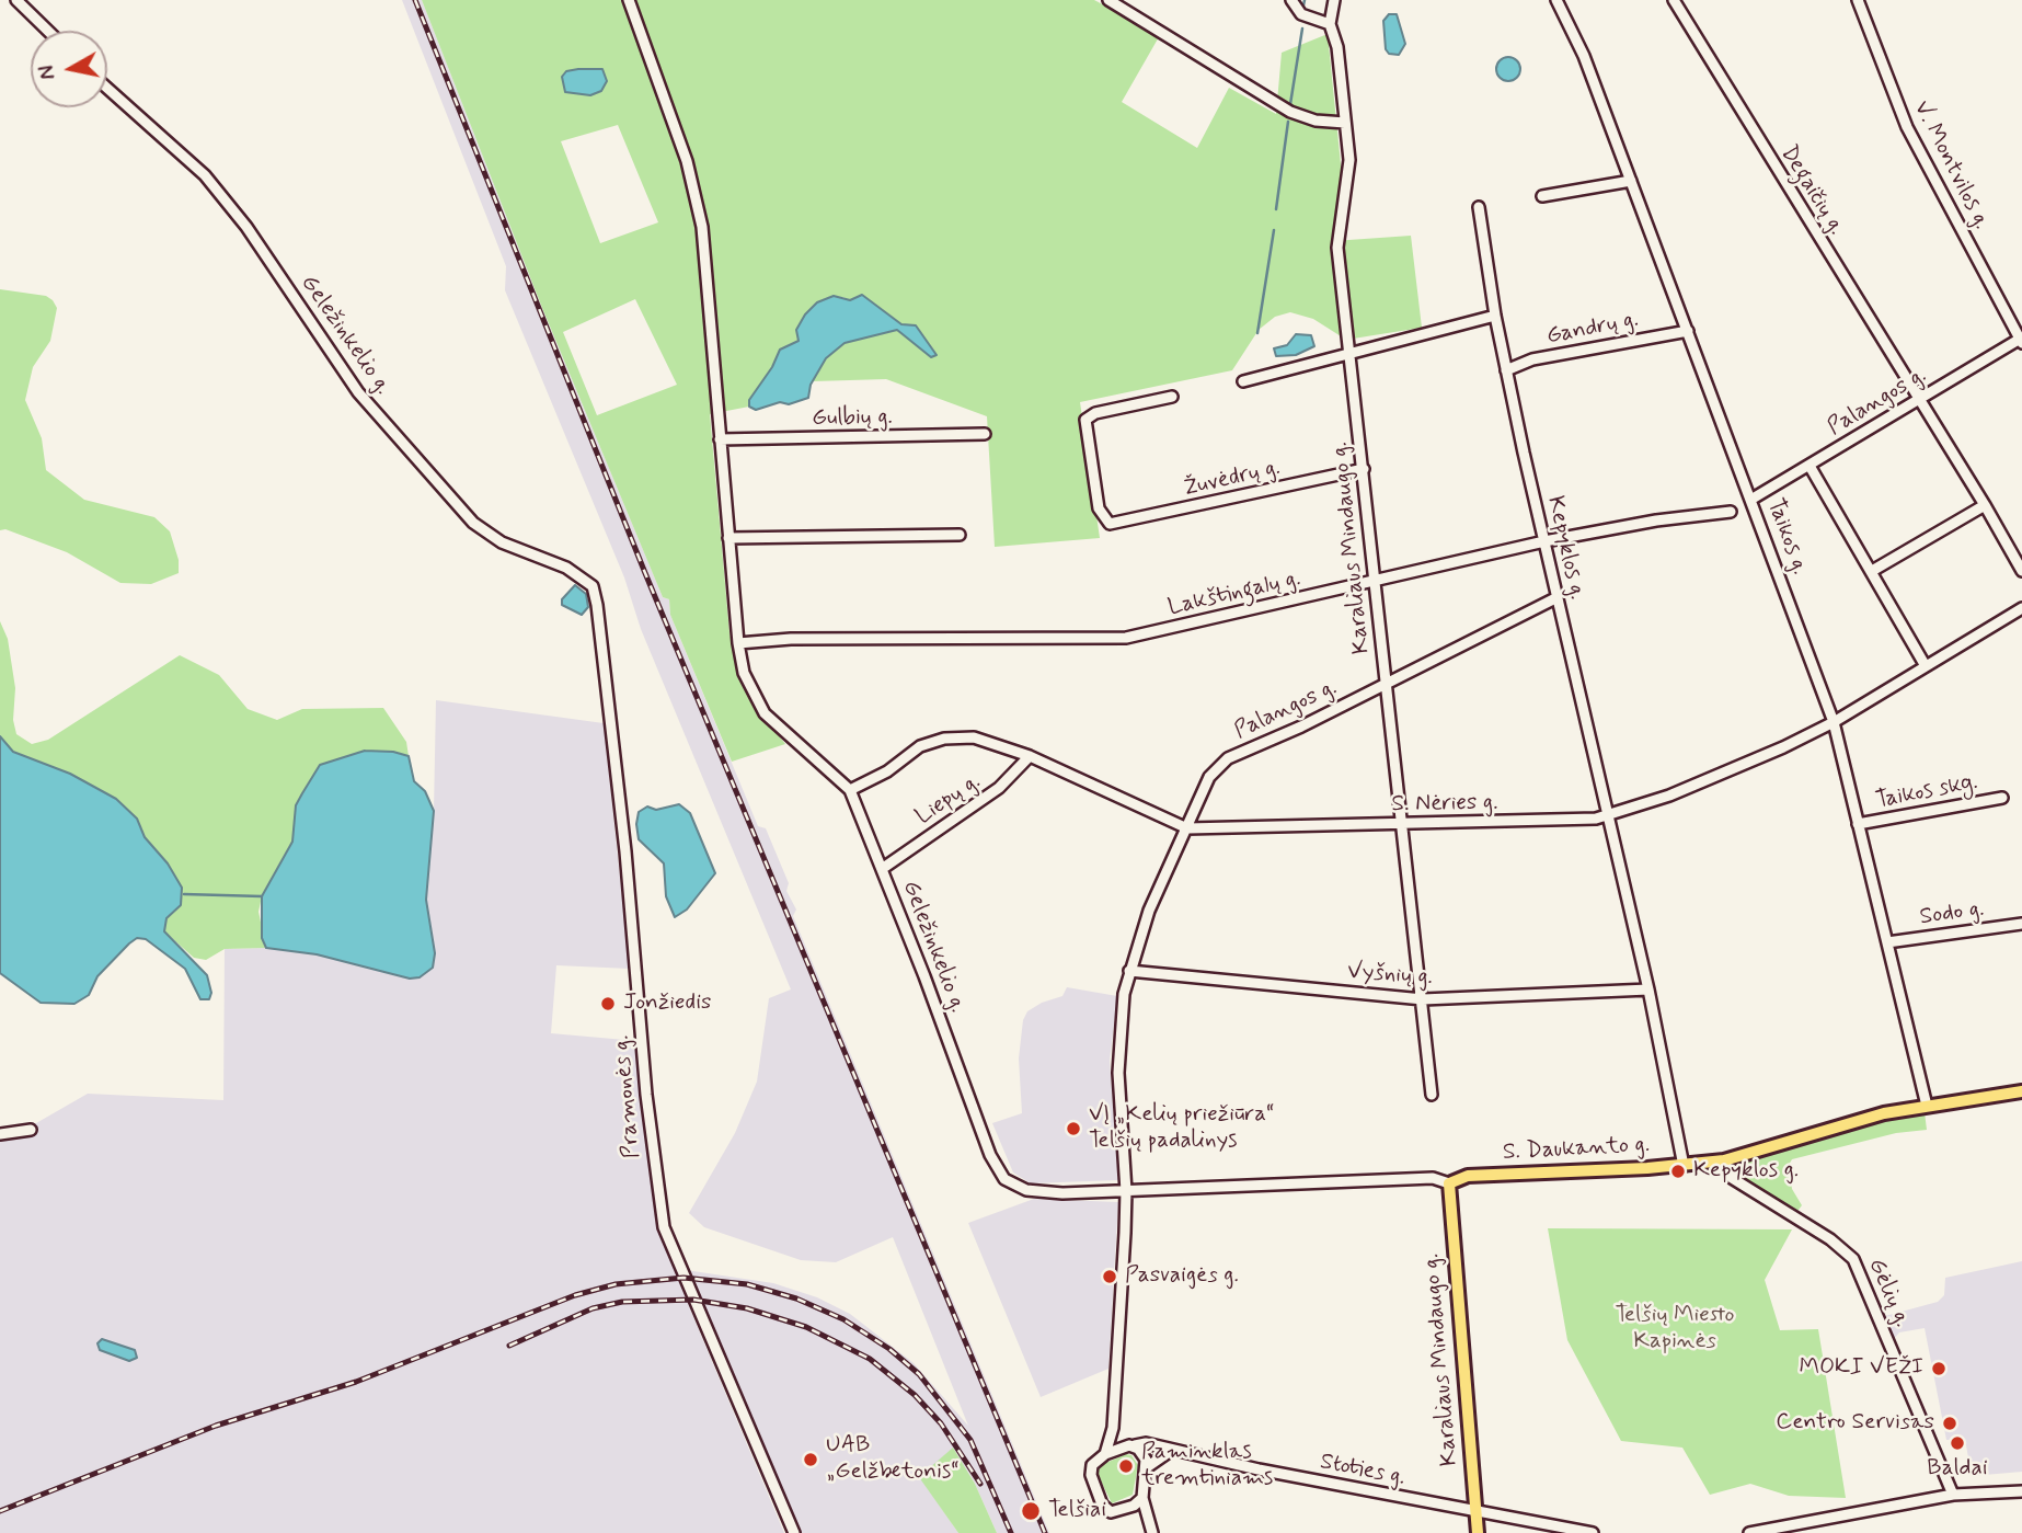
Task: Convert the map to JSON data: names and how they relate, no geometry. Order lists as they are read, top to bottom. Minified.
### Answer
{"streets":{"main road":["Karaliaus Mindaugo g.","S. Daukanto g."],"street":["V. Montvilos g.","Degaičių g.","Gandrų g.","Geležinkelio g.","Palangos g.","Gulbių g.","Žuvėdrų g.","Taikos g.","Kepyklos g.","Lakštingalų g.","Taikos skg.","Liepų g.","S. Nėries g.","Sodo g.","Vyšnių g.","Pramonės g.","Gėlių g.","Stoties g."]},"crossings":[["V. Montvilos g.","Palangos g."],["Degaičių g.","Palangos g."],["Gandrų g.","Taikos g."],["Gandrų g.","Kepyklos g."],["Geležinkelio g.","Gulbių g."],["Geležinkelio g.","Lakštingalų g."],["Geležinkelio g.","Liepų g."],["Geležinkelio g.","S. Nėries g."],["Geležinkelio g.","Pramonės g."],["Geležinkelio g.","S. Daukanto g."],["Palangos g.","Taikos g."],["Palangos g.","Karaliaus Mindaugo g."],["Palangos g.","Kepyklos g."],["Palangos g.","S. Nėries g."],["Žuvėdrų g.","Karaliaus Mindaugo g."],["Taikos g.","Taikos skg."],["Taikos g.","S. Nėries g."],["Taikos g.","Sodo g."],["Taikos g.","S. Daukanto g."],["Karaliaus Mindaugo g.","Lakštingalų g."],["Karaliaus Mindaugo g.","S. Nėries g."],["Karaliaus Mindaugo g.","Vyšnių g."],["Karaliaus Mindaugo g.","S. Daukanto g."],["Karaliaus Mindaugo g.","Stoties g."],["Kepyklos g.","Lakštingalų g."],["Kepyklos g.","S. Nėries g."],["Kepyklos g.","Vyšnių g."],["Kepyklos g.","S. Daukanto g."],["Liepų g.","S. Nėries g."],["S. Daukanto g.","Gėlių g."]],"parks":["Telšių Miesto Kapinės"],"places":["Jonžiedis","VĮ „Kelių priežiūra“ Telšių padalinys","Kepyklos g.","Pasvaigės g.","MOKI VEŽI","Centro Servisas","Baldai","UAB „Gelžbetonis“","Paminklas tremtiniams","Telšiai"],"north":"left"}
